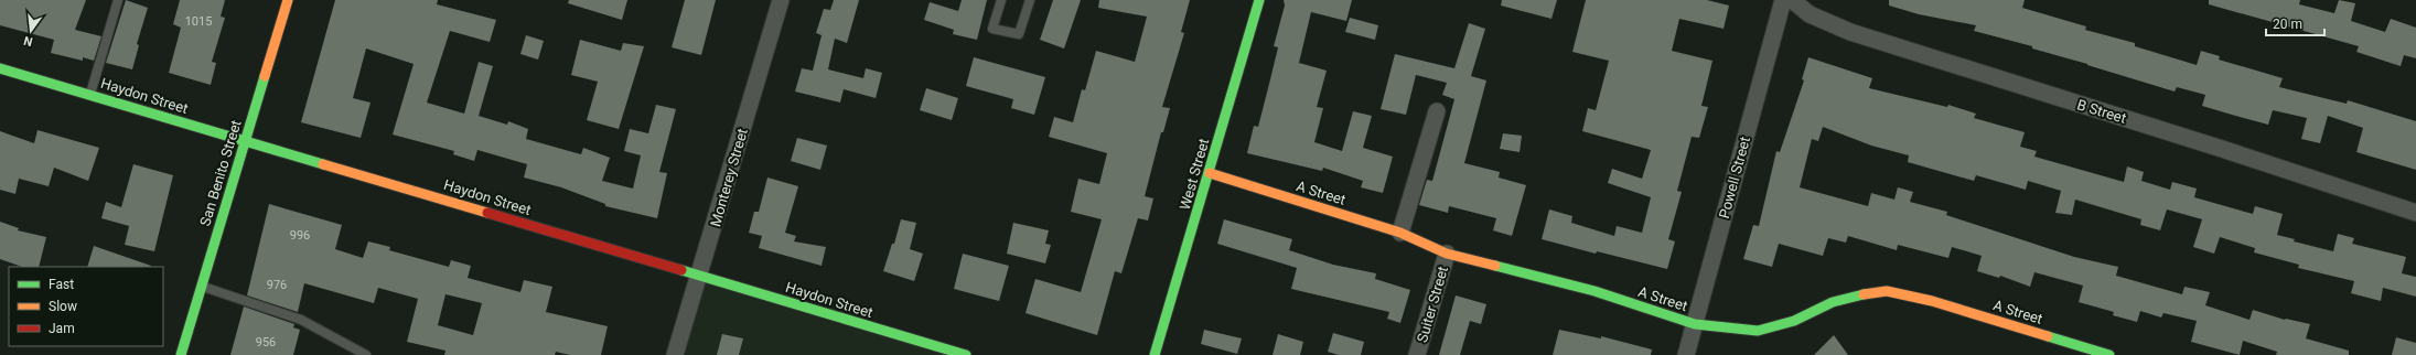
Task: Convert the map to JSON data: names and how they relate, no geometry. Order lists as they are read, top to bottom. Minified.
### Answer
{"streets":{"street":["Haydon Street","B Street","San Benito Street","West Street","Monterey Street","Powell Street","A Street","Suiter Street"]},"crossings":[["Haydon Street","San Benito Street"],["Haydon Street","Monterey Street"],["West Street","A Street"],["Powell Street","A Street"],["A Street","Suiter Street"]],"house_numbers":["1015","996","976","956"],"legend":["Fast","Slow","Jam"],"scale_bar":"20 m","north":"bottom"}
